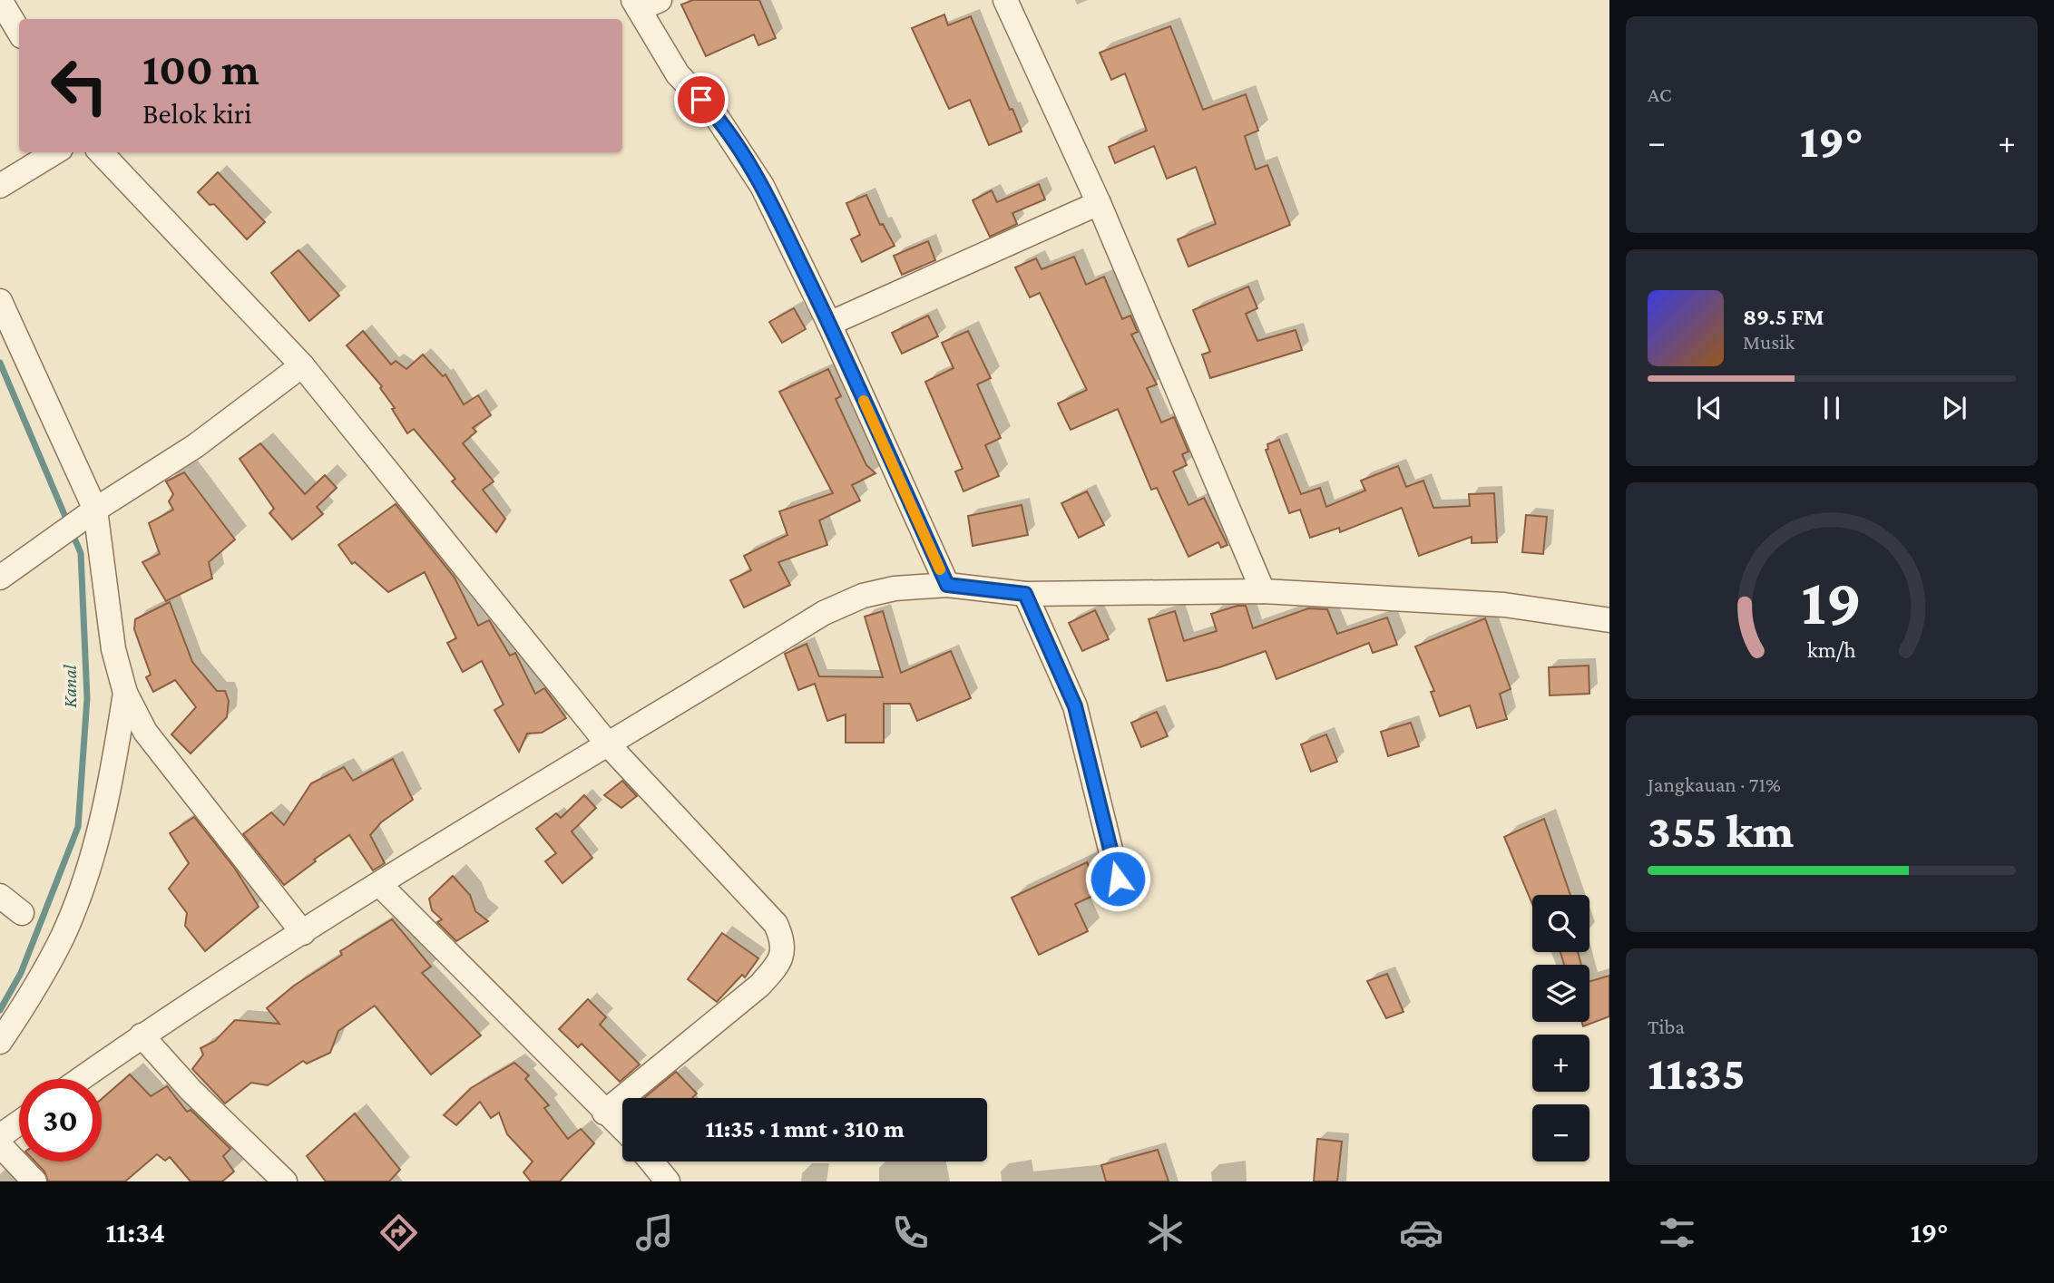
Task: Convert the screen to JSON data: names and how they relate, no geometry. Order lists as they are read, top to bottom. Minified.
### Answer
{"water":["Kanal"],"page":{"tile":["AC",["Jangkauan · 71%","355 km"],["Tiba","11:35"]],"turn":["100 m","Belok kiri"],"heat":["−","19°","+"],"song":["89.5 FM","Musik"],"map_buttons":["+","−"],"limit":"30","trip":"11:35 · 1 mnt · 310 m","tabs":["11:34","19°"],"gauge":["19","km/h"]}}
